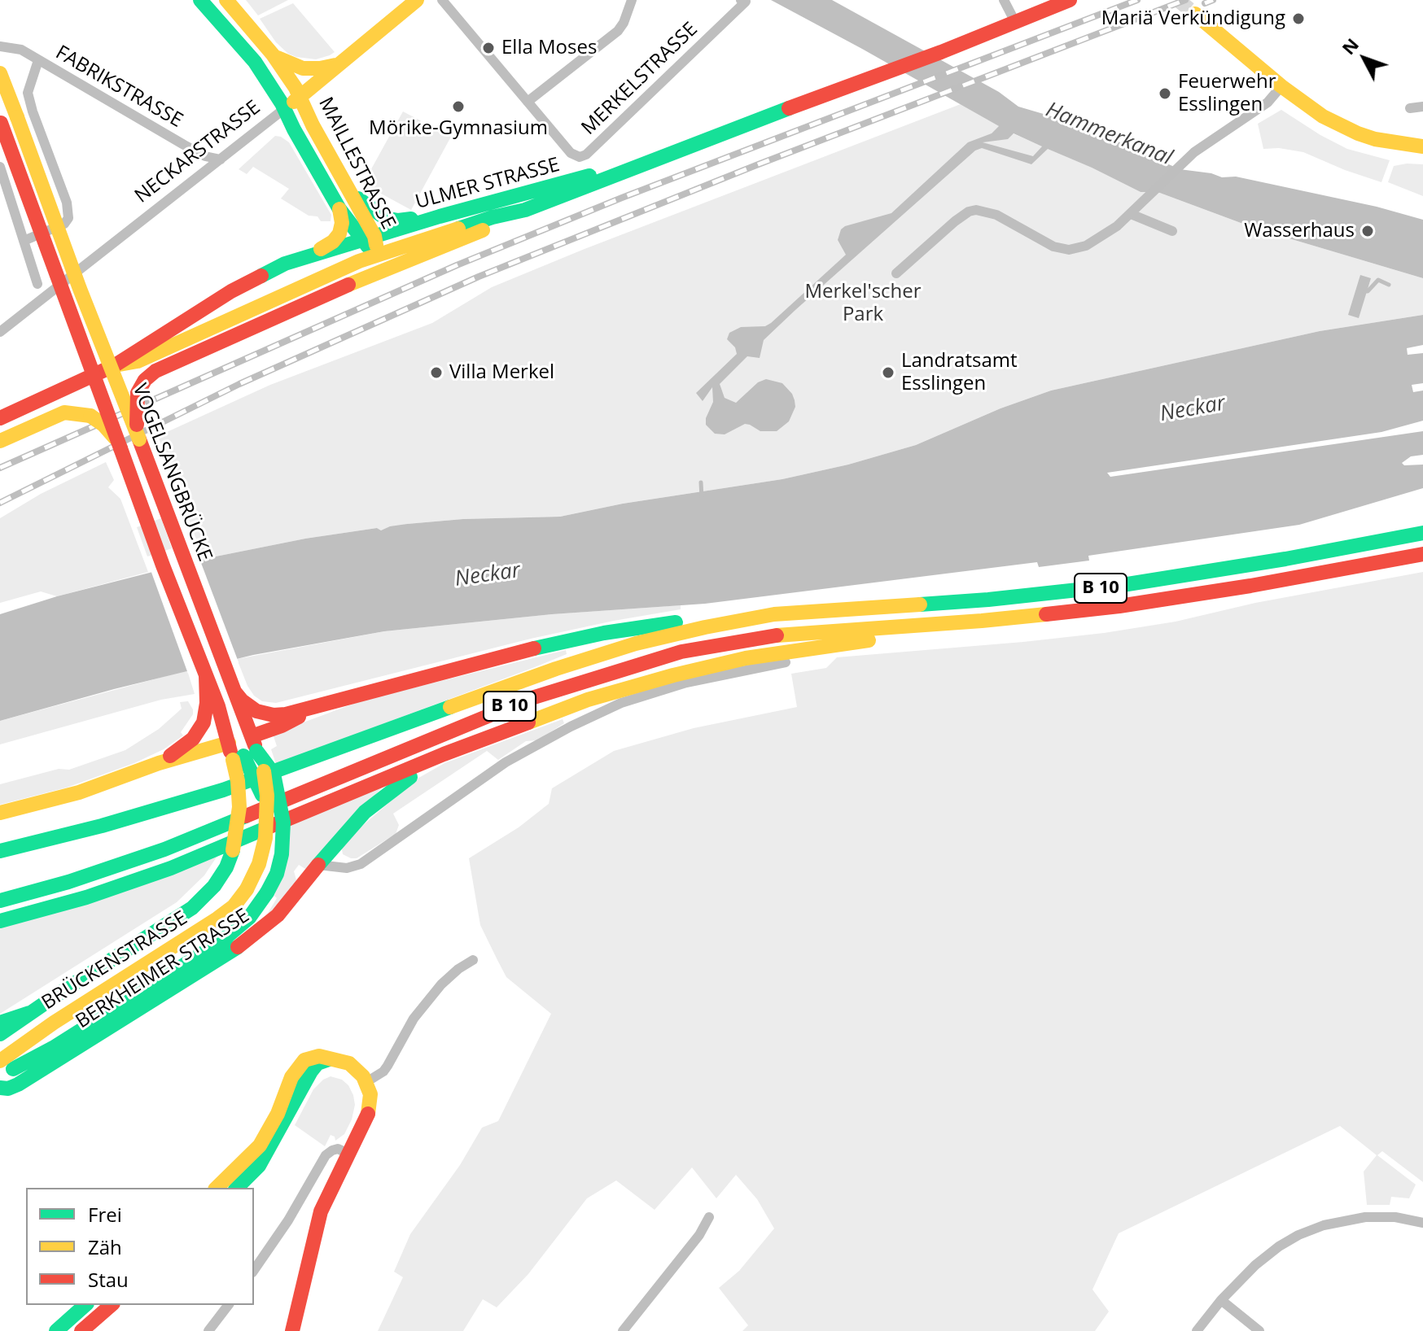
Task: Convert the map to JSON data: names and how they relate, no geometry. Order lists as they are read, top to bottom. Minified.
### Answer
{"streets":{"main road":["NECKARSTRASSE","MAILLESTRASSE","ULMER STRASSE","VOGELSANGBRÜCKE","B 10","BRÜCKENSTRASSE","BERKHEIMER STRASSE"],"street":["MERKELSTRASSE","FABRIKSTRASSE"]},"crossings":[["FABRIKSTRASSE","NECKARSTRASSE"],["NECKARSTRASSE","MAILLESTRASSE"],["MAILLESTRASSE","ULMER STRASSE"],["VOGELSANGBRÜCKE","BRÜCKENSTRASSE"]],"water":["Hammerkanal","Neckar"],"parks":["Merkel'scher Park"],"places":["Mariä Verkündigung","Ella Moses","Feuerwehr Esslingen","Mörike-Gymnasium","Wasserhaus","Villa Merkel","Landratsamt Esslingen"],"legend":["Frei","Zäh","Stau"],"north":"top left"}
